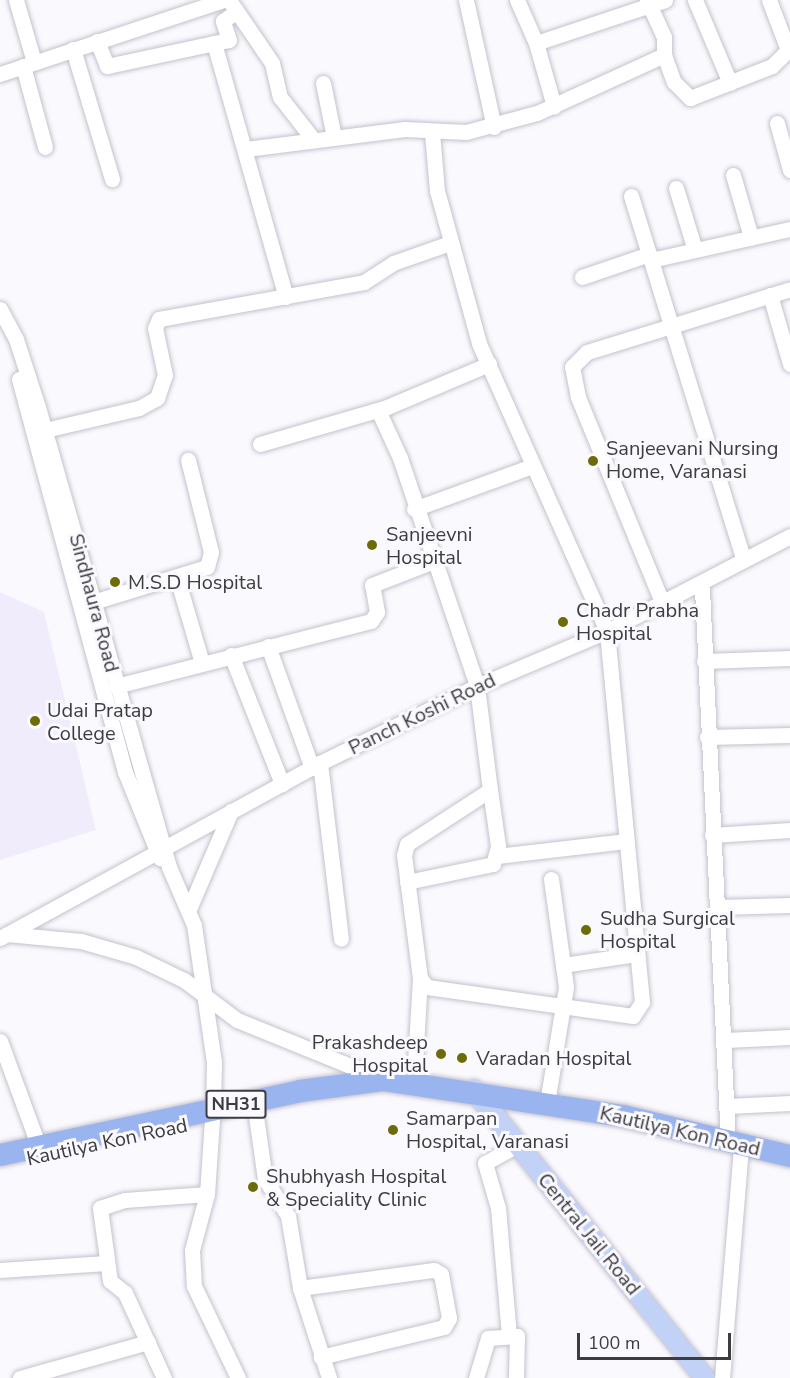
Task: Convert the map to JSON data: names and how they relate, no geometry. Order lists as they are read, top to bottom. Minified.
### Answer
{"streets":{"highway":["NH31","Kautilya Kon Road"],"main road":["Central Jail Road"],"street":["Sindhaura Road","Panch Koshi Road"]},"crossings":[["Sindhaura Road","Panch Koshi Road"],["Sindhaura Road","Kautilya Kon Road"],["Kautilya Kon Road","Central Jail Road"]],"places":["Sanjeevani Nursing Home, Varanasi","Sanjeevni Hospital","M.S.D Hospital","Chadr Prabha Hospital","Udai Pratap College","Sudha Surgical Hospital","Prakashdeep Hospital","Varadan Hospital","Samarpan Hospital, Varanasi","Shubhyash Hospital & Speciality Clinic"],"scale_bar":"100 m"}
